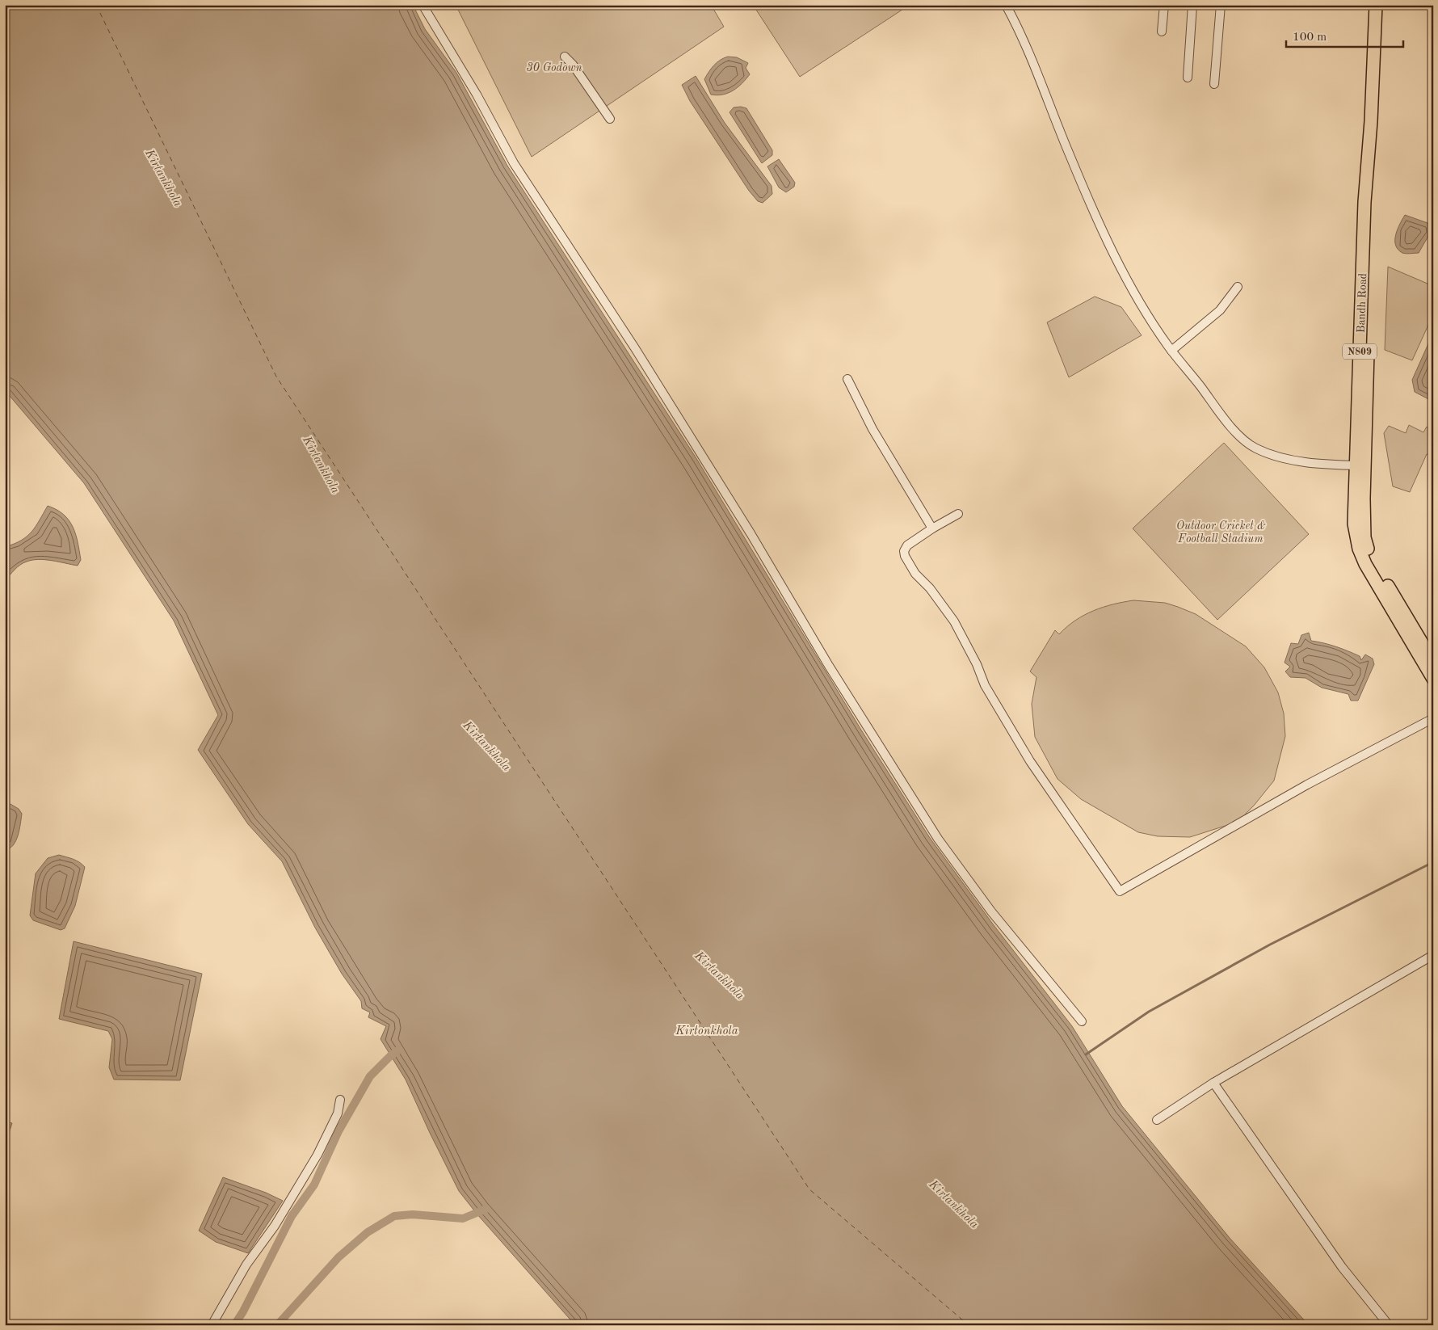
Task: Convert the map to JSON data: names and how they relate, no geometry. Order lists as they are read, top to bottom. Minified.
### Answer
{"streets":{"highway":["Bandh Road","N809"]},"water":["Kirtankhola","Kirtonkhola"],"parks":["30 Godown","Outdoor Cricket & Football Stadium"],"scale_bar":"100 m"}
